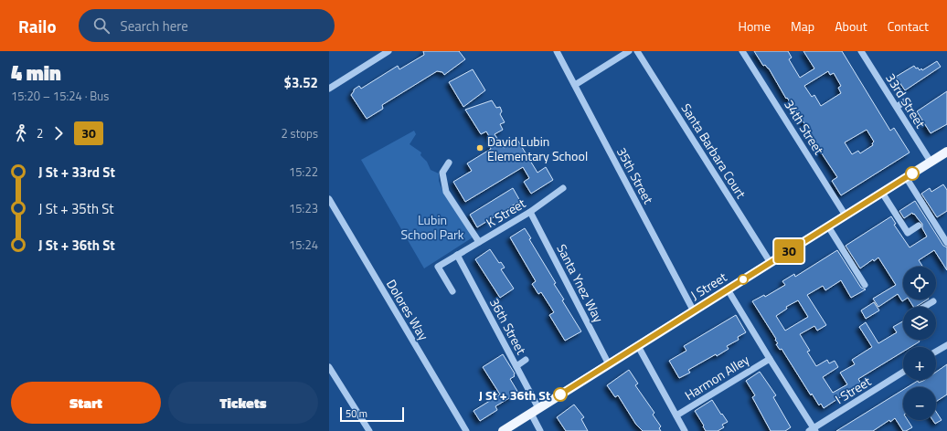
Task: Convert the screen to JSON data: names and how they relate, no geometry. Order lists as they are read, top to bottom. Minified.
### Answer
{"streets":{"main road":["J Street"],"street":["33rd Street","34th Street","Santa Barbara Court","35th Street","K Street","Santa Ynez Way","Dolores Way","36th Street","Harmon Alley","I Street"]},"crossings":[["33rd Street","J Street"],["34th Street","J Street"],["Santa Barbara Court","J Street"],["35th Street","J Street"],["K Street","Santa Ynez Way"],["K Street","36th Street"],["Santa Ynez Way","J Street"],["J Street","36th Street"]],"parks":["Lubin School Park"],"places":["David Lubin Elementary School","J St + 36th St"],"lines":["bus line 30"],"scale_bar":"50 m","page":{"header":"Railo","search":"Search here","nav":["Home","Map","About","Contact"],"heading":["4 min","15:20 – 15:24 · Bus","$3.52"],"on_map":"30","legs":["2","30","2 stops"],"list":[{"name":"J St + 33rd St","value":"15:22"},{"name":"J St + 35th St","value":"15:23"},{"name":"J St + 36th St","value":"15:24"}],"map_buttons":["+","−"],"buttons":["Start","Tickets"],"scale":"50 m"}}
